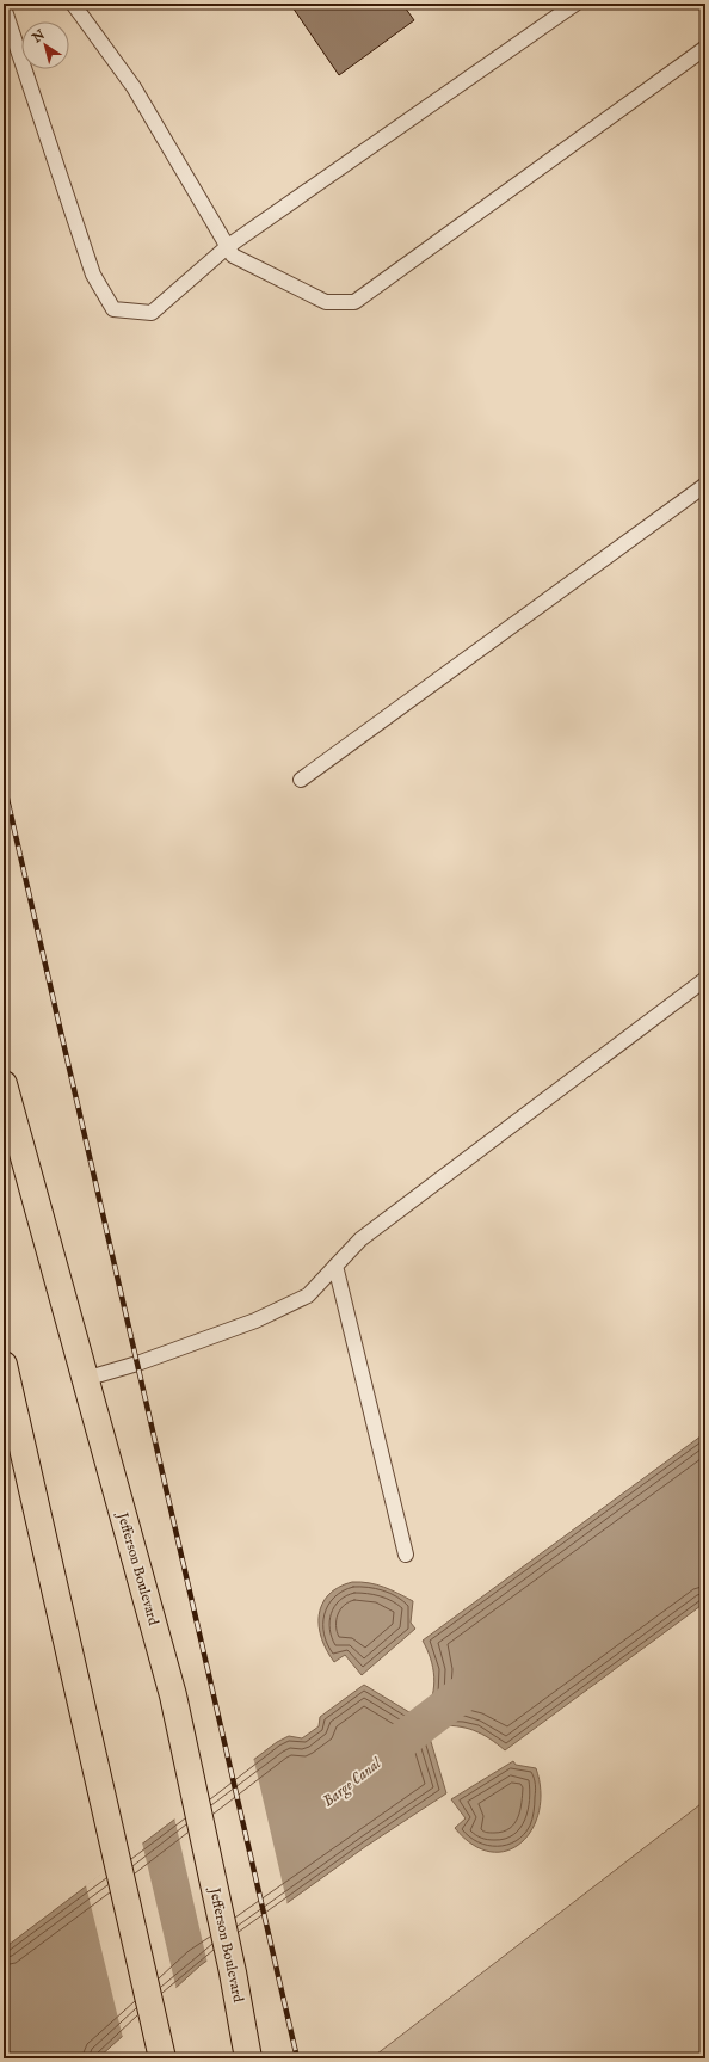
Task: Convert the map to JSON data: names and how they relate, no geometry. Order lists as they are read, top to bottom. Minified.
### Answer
{"streets":{"main road":["Jefferson Boulevard"]},"water":["Barge Canal"],"north":"top left"}
